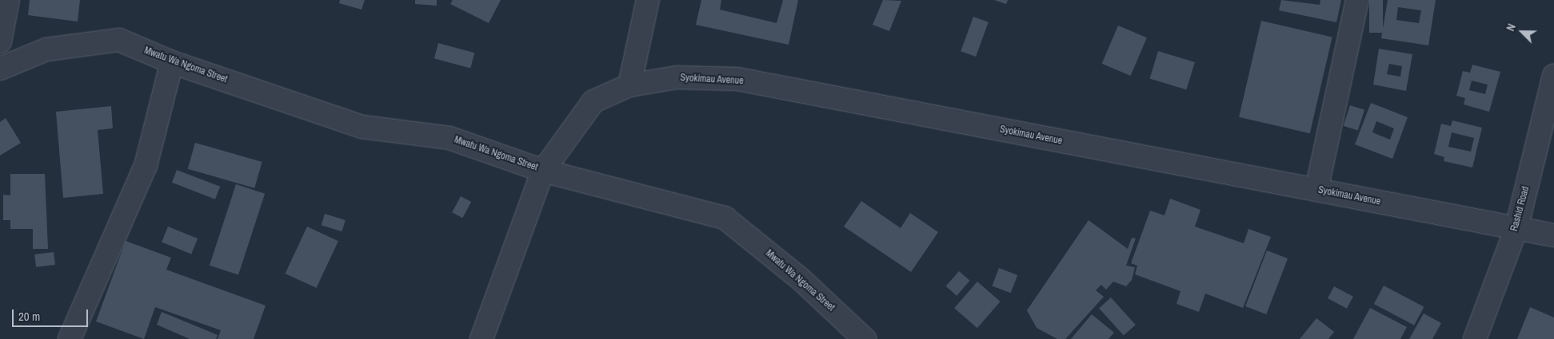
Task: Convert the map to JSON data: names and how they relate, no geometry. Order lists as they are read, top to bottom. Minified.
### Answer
{"streets":{"street":["Mwatu Wa Ngoma Street","Syokimau Avenue","Rashid Road"]},"crossings":[["Mwatu Wa Ngoma Street","Syokimau Avenue"],["Syokimau Avenue","Rashid Road"]],"scale_bar":"20 m","north":"top left"}
